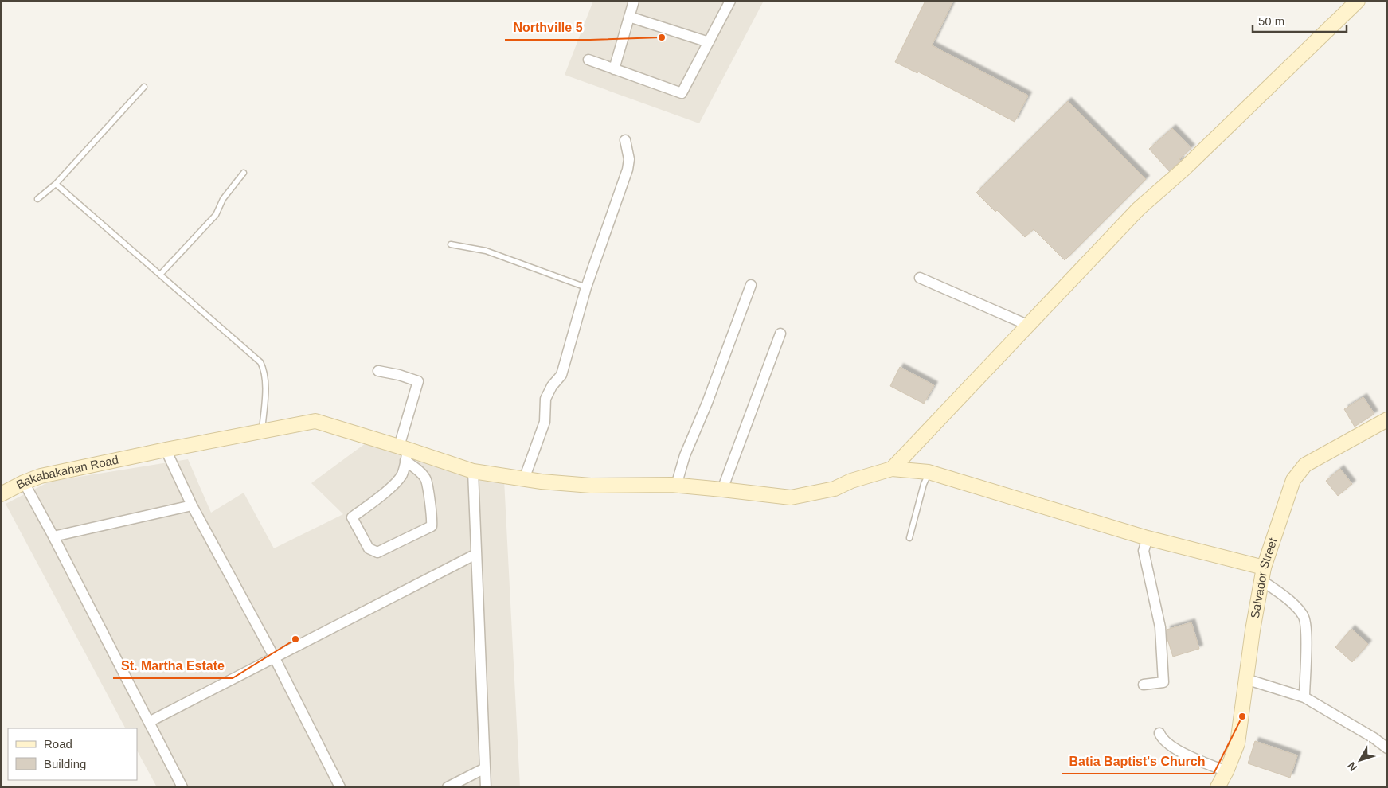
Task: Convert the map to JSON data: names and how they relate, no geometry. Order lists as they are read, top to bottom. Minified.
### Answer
{"streets":{"street":["Bakabakahan Road","Salvador Street"]},"places":["Northville 5","St. Martha Estate","Batia Baptist's Church"],"legend":["Road","Building"],"scale_bar":"50 m","north":"bottom left"}
